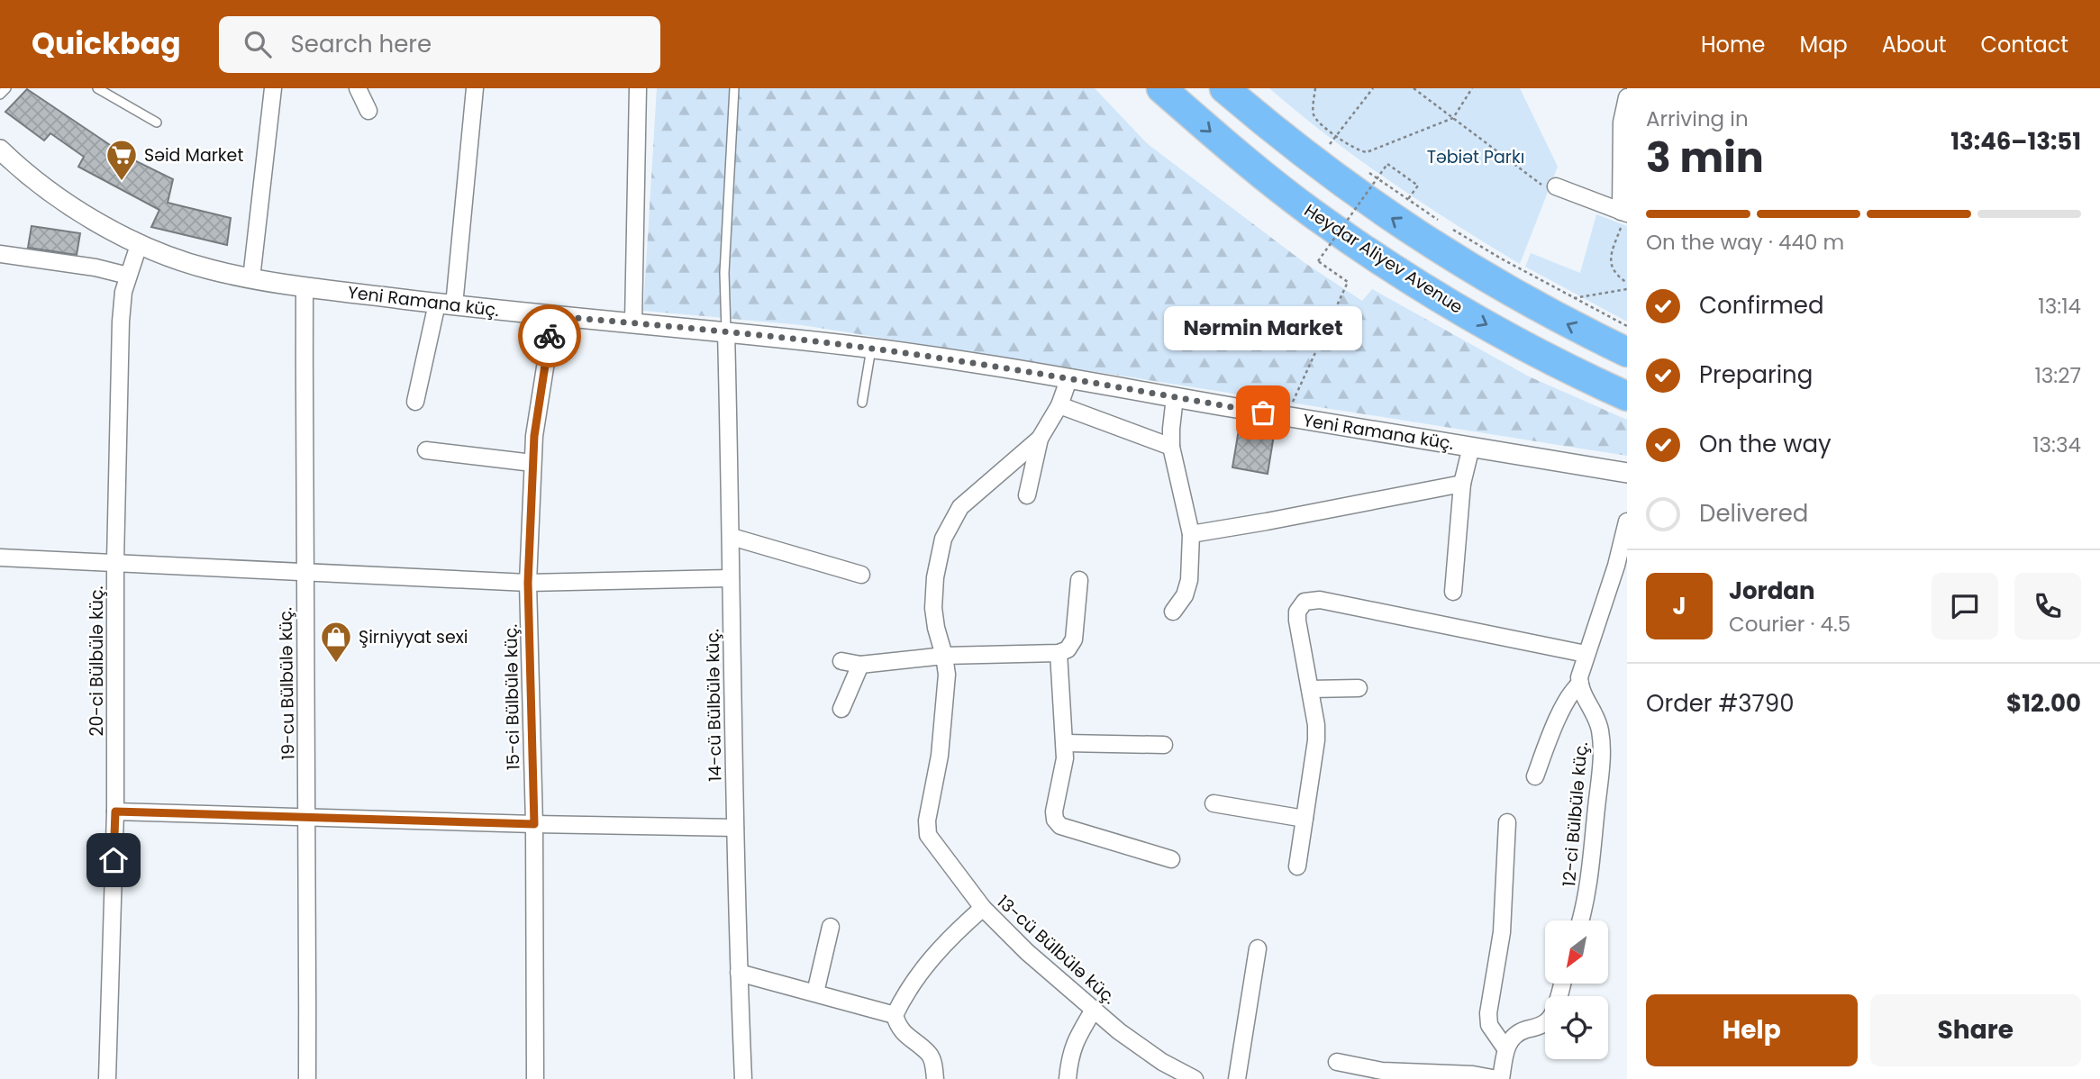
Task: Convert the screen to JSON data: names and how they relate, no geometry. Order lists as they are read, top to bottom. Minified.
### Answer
{"streets":{"highway":["Heydar Aliyev Avenue"],"street":["Yeni Ramana küç.","20-ci Bülbülə küç.","19-cu Bülbülə küç.","15-ci Bülbülə küç.","14-cü Bülbülə küç.","12-ci Bülbülə küç.","13-cü Bülbülə küç."]},"crossings":[["Yeni Ramana küç.","20-ci Bülbülə küç."],["Yeni Ramana küç.","19-cu Bülbülə küç."],["Yeni Ramana küç.","15-ci Bülbülə küç."],["Yeni Ramana küç.","14-cü Bülbülə küç."],["Yeni Ramana küç.","13-cü Bülbülə küç."]],"parks":["Təbiət Parkı"],"places":{"supermarket":["Səid Market"],"other":["Nərmin Market"],"shop":["Şirniyyat sexi"]},"north":"bottom left","page":{"header":"Quickbag","search":"Search here","nav":["Home","Map","About","Contact"],"heading":["3 min","Arriving in","13:46–13:51"],"panel":["Jordan","Courier · 4.5","Order #3790","$12.00"],"bar":"On the way · 440 m","list":[["Confirmed","13:14"],["Preparing","13:27"],["On the way","13:34"],"Delivered"],"bubble":"Nərmin Market","round":"J","buttons":["Help","Share"]}}
